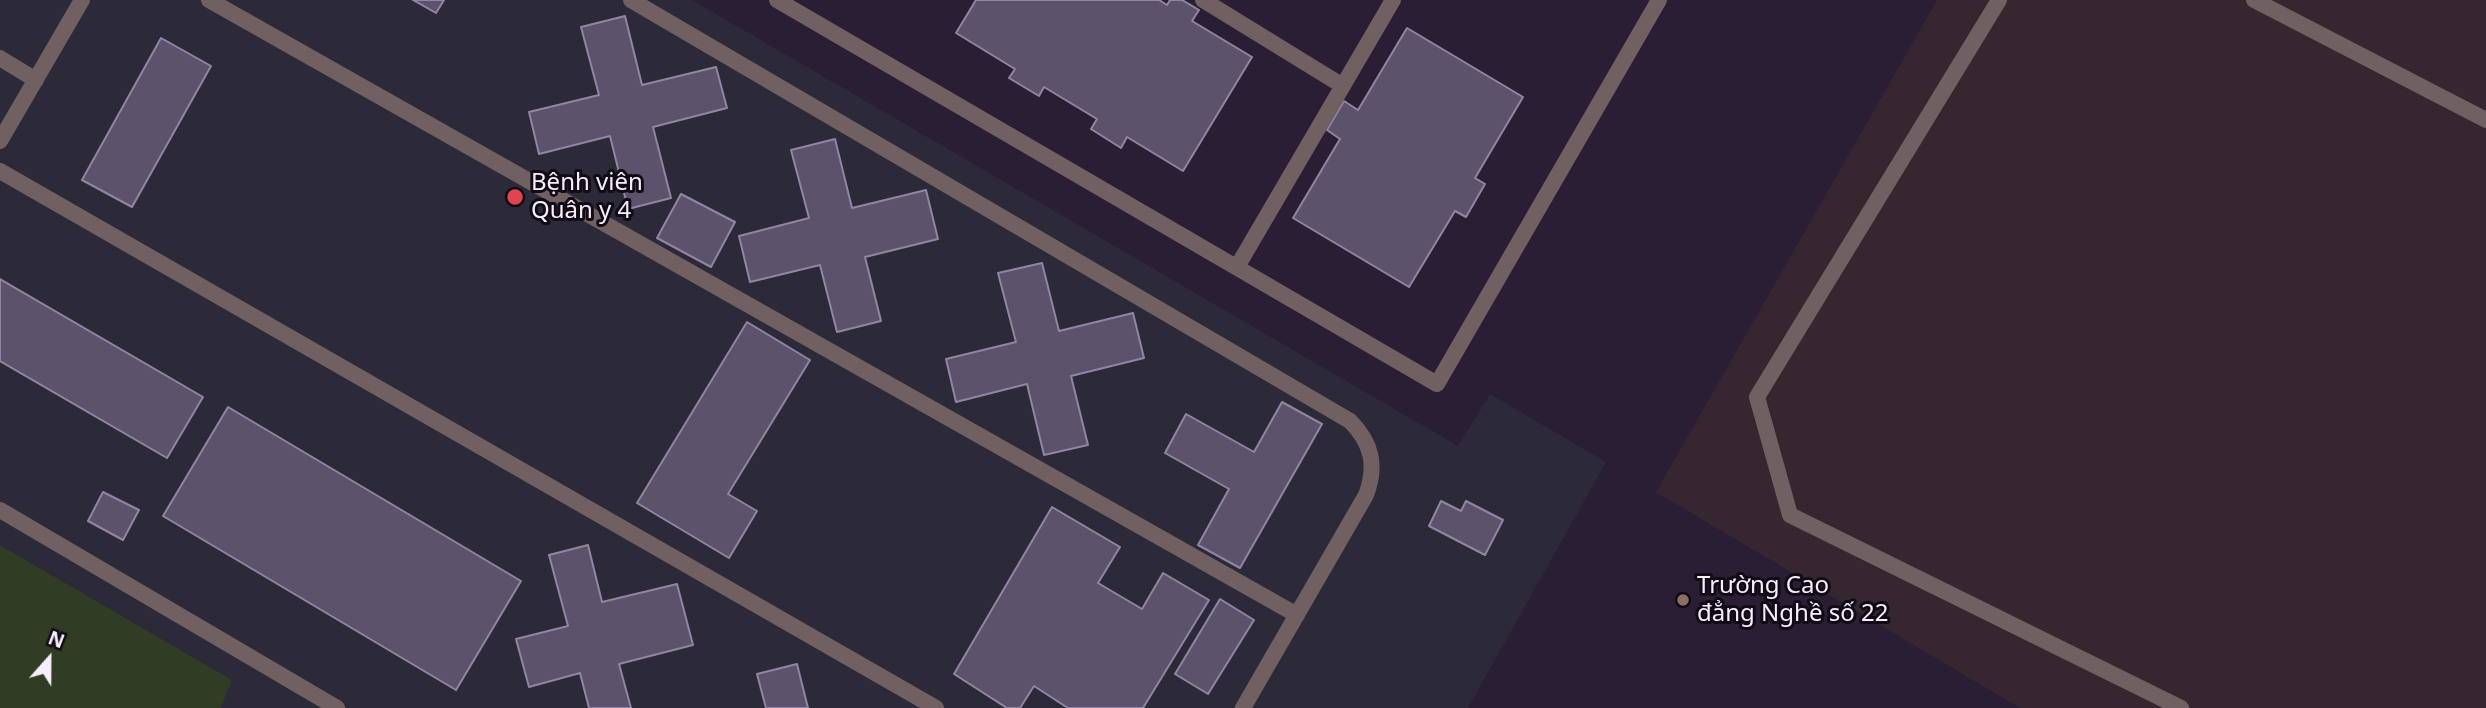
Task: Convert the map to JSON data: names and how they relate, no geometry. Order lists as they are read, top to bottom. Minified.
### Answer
{"places":["Bệnh viên Quân y 4","Trường Cao đẳng Nghề số 22"],"north":"top"}
